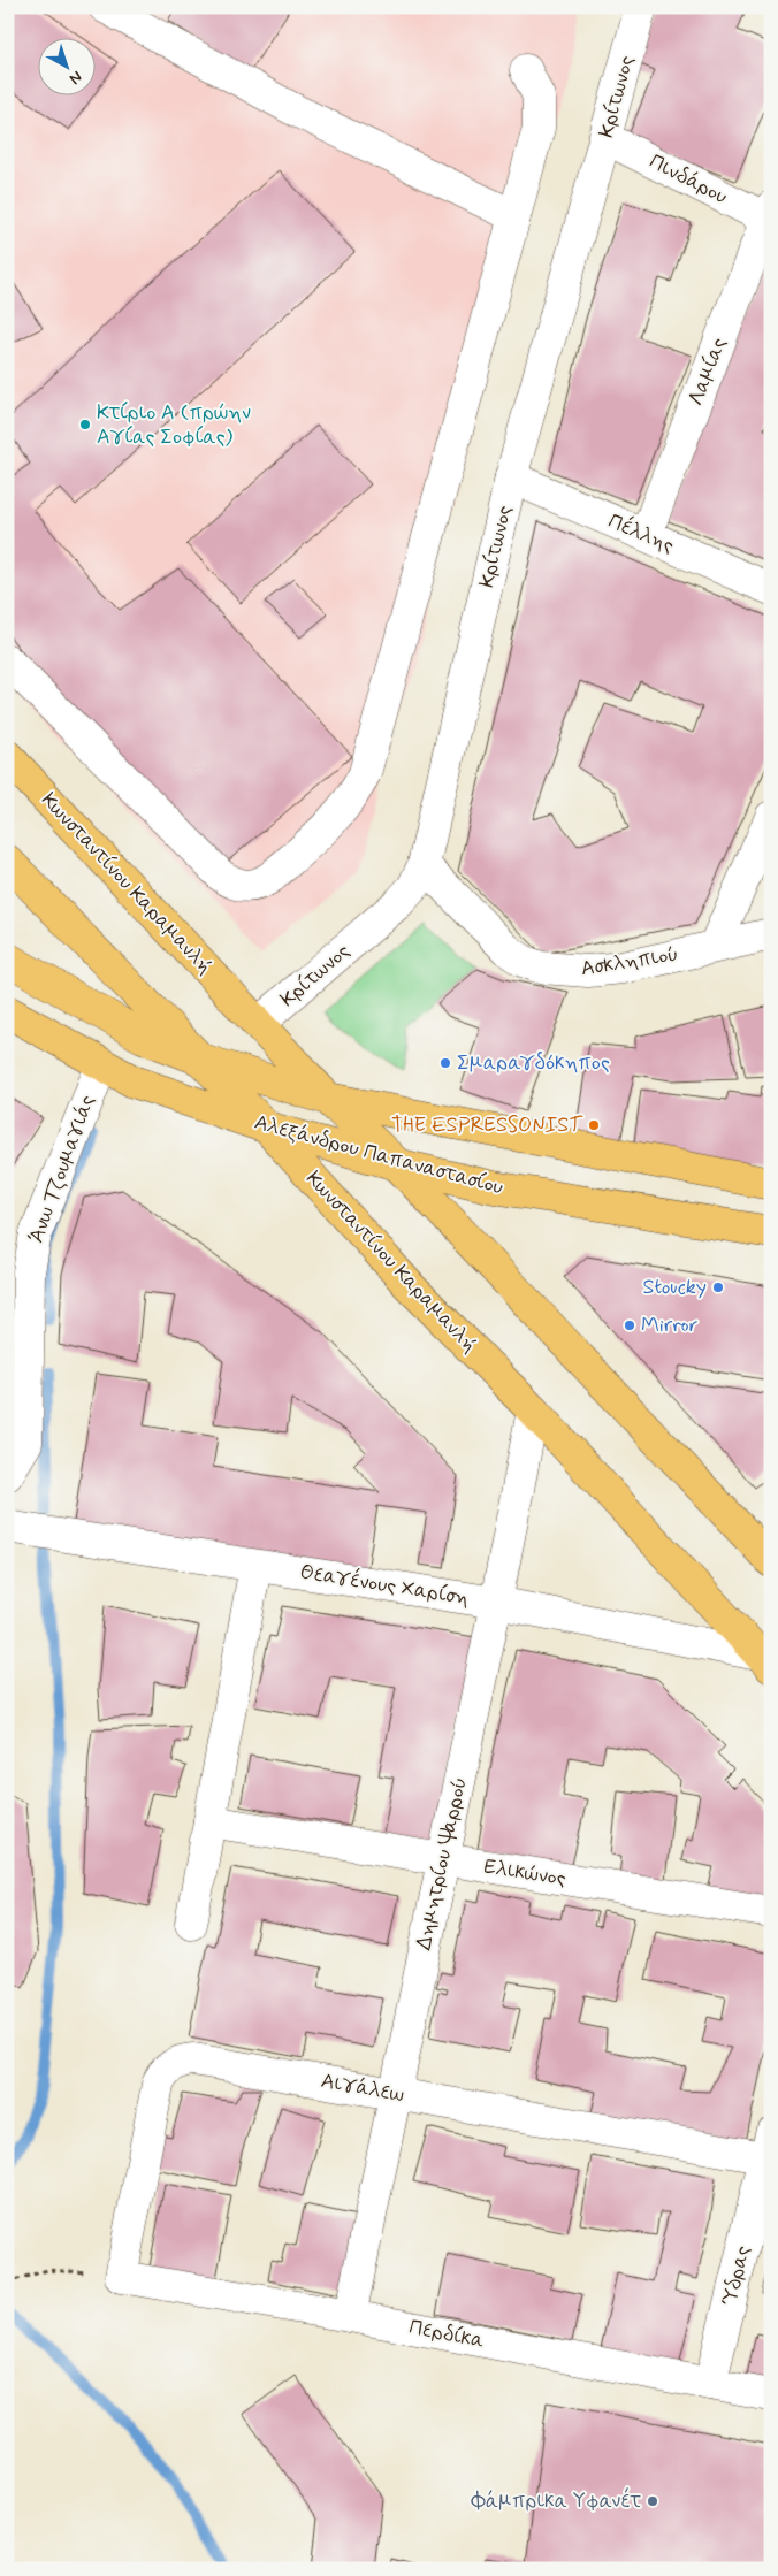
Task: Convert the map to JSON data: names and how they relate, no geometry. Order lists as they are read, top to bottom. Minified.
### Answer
{"streets":{"main road":["Κωνσταντίνου Καραμανλή","Αλεξάνδρου Παπαναστασίου"],"street":["Κρίτωνος","Πινδάρου","Λαμίας","Πέλλης","Ασκληπιού","Άνω Τζουμαγιάς","Θεαγένους Χαρίση","Δημητρίου Ψαρρού","Ελικώνος","Αιγάλεω","Ύδρας","Περδίκα"]},"crossings":[["Κρίτωνος","Πινδάρου"],["Κρίτωνος","Πέλλης"],["Κρίτωνος","Κωνσταντίνου Καραμανλή"],["Κρίτωνος","Ασκληπιού"],["Πινδάρου","Λαμίας"],["Λαμίας","Πέλλης"],["Κωνσταντίνου Καραμανλή","Αλεξάνδρου Παπαναστασίου"],["Κωνσταντίνου Καραμανλή","Θεαγένους Χαρίση"],["Κωνσταντίνου Καραμανλή","Δημητρίου Ψαρρού"],["Αλεξάνδρου Παπαναστασίου","Άνω Τζουμαγιάς"],["Θεαγένους Χαρίση","Δημητρίου Ψαρρού"],["Δημητρίου Ψαρρού","Ελικώνος"],["Δημητρίου Ψαρρού","Αιγάλεω"],["Δημητρίου Ψαρρού","Περδίκα"],["Αιγάλεω","Ύδρας"],["Αιγάλεω","Περδίκα"],["Ύδρας","Περδίκα"]],"places":["Κτίριο Α (πρώην Αγίας Σοφίας)","Σμαραγδόκηπος","THE ESPRESSONIST","Stoucky","Mirror","Φάμπρικα Υφανέτ"],"north":"bottom right"}
